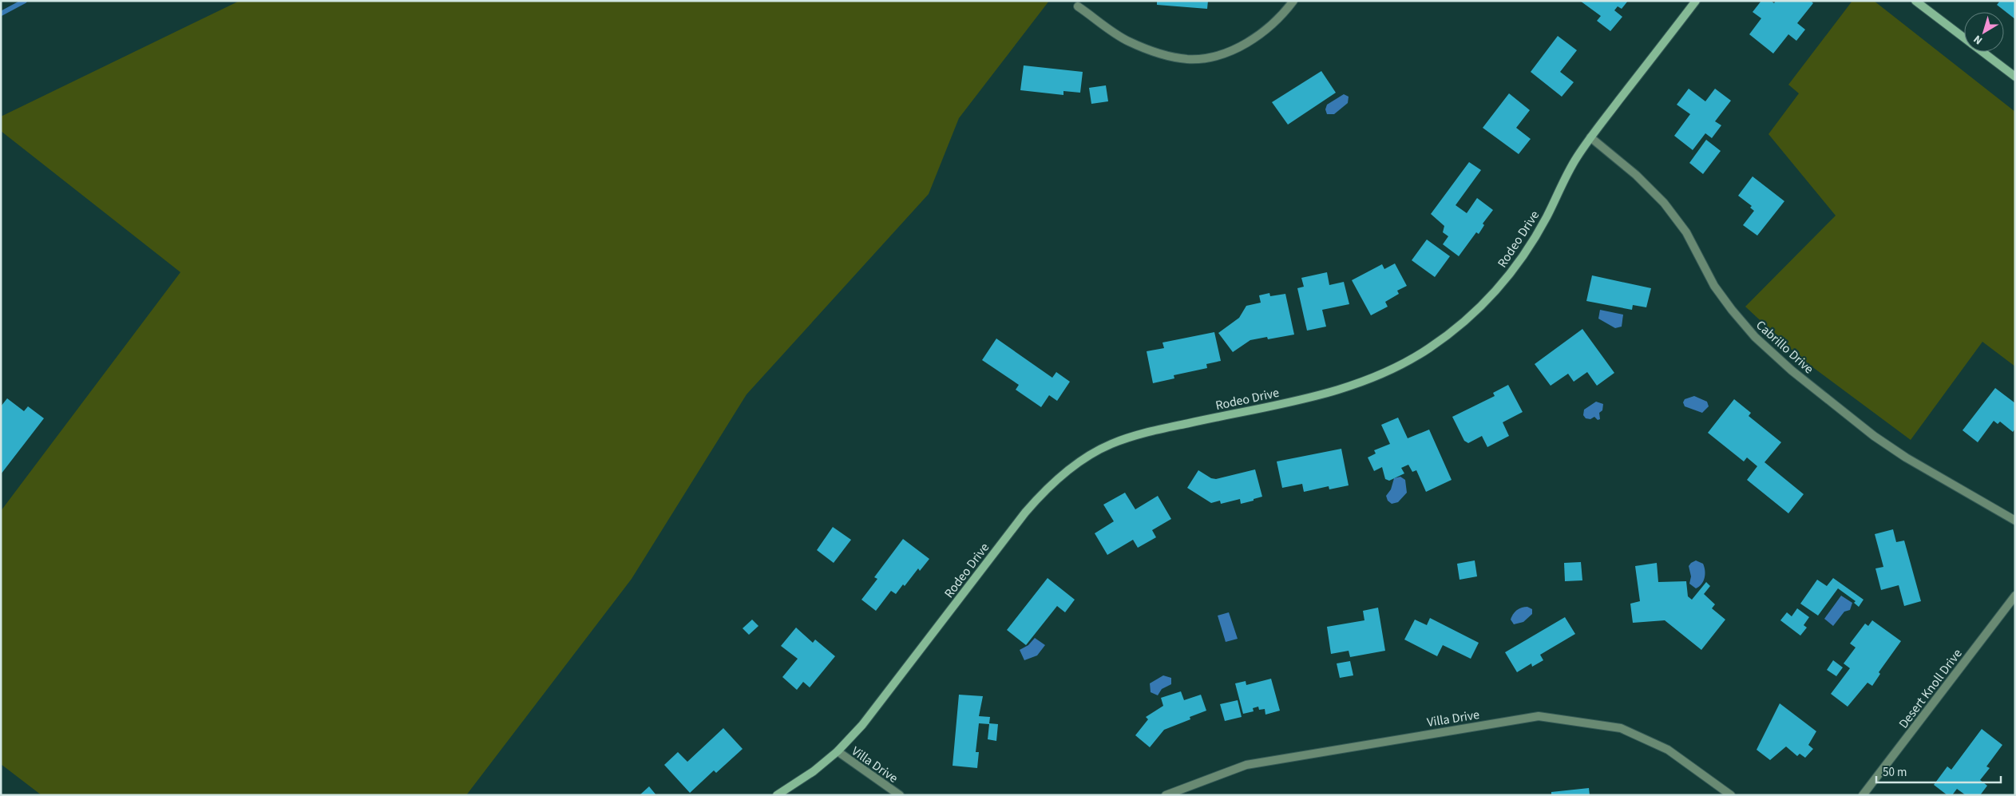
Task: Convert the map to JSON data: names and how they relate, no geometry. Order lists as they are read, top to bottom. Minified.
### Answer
{"streets":{"street":["Rodeo Drive","Cabrillo Drive","Desert Knoll Drive","Villa Drive"]},"crossings":[["Rodeo Drive","Cabrillo Drive"],["Rodeo Drive","Villa Drive"]],"scale_bar":"50 m","north":"bottom left"}
